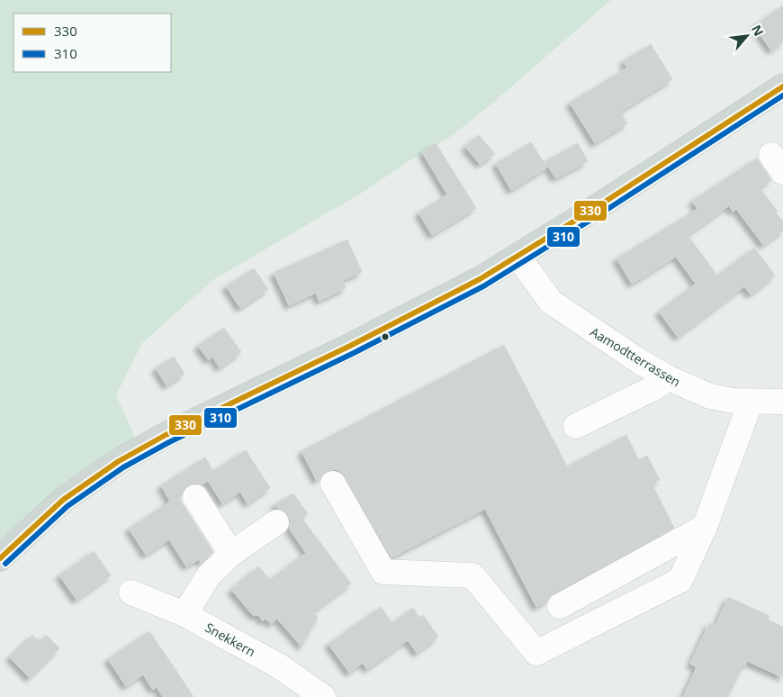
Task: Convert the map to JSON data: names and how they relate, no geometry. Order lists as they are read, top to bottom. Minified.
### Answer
{"streets":{"street":["Aamodtterrassen","Snekkern"]},"lines":["transit line 330","transit line 310"],"legend":["330","310"],"north":"top right"}
